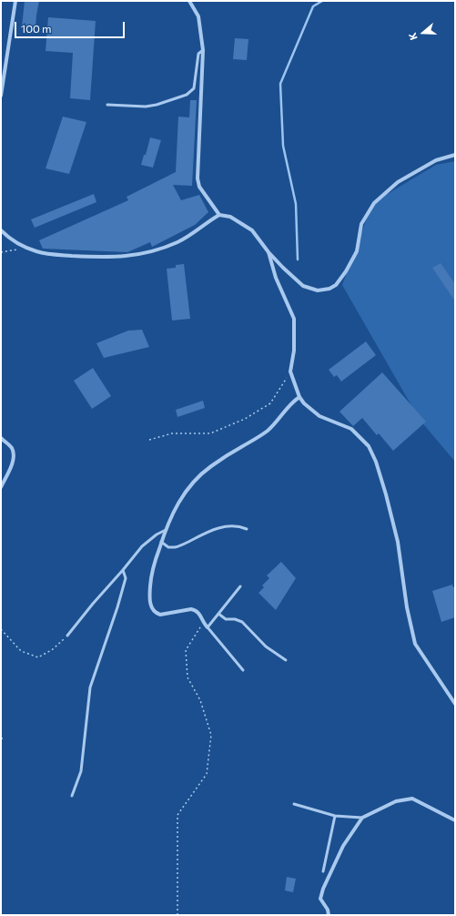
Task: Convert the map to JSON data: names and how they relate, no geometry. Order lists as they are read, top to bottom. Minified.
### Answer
{"scale_bar":"100 m","north":"left"}
